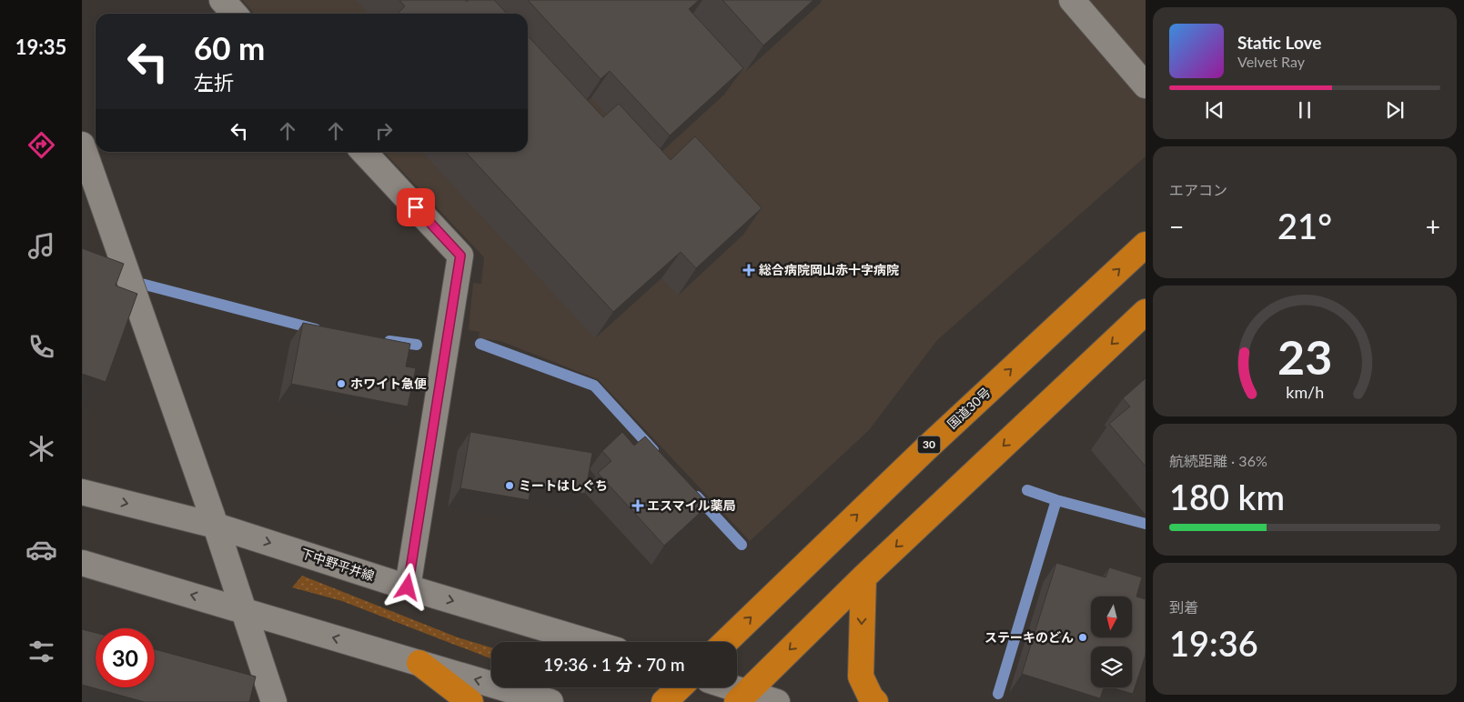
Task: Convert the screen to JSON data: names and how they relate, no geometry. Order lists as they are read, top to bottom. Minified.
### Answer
{"streets":{"highway":["国道30号","30"],"street":["下中野平井線"]},"places":{"health":["総合病院岡山赤十字病院","エスマイル薬局"],"other":["ホワイト急便","ミートはしぐち","ステーキのどん"]},"north":"bottom","page":{"tabs":"19:35","turn":["60 m","左折"],"song":["Static Love","Velvet Ray"],"tile":["エアコン",["航続距離 · 36%","180 km"],["到着","19:36"]],"heat":["−","21°","+"],"limit":"30","trip":"19:36 · 1 分 · 70 m","gauge":["23","km/h"]}}
